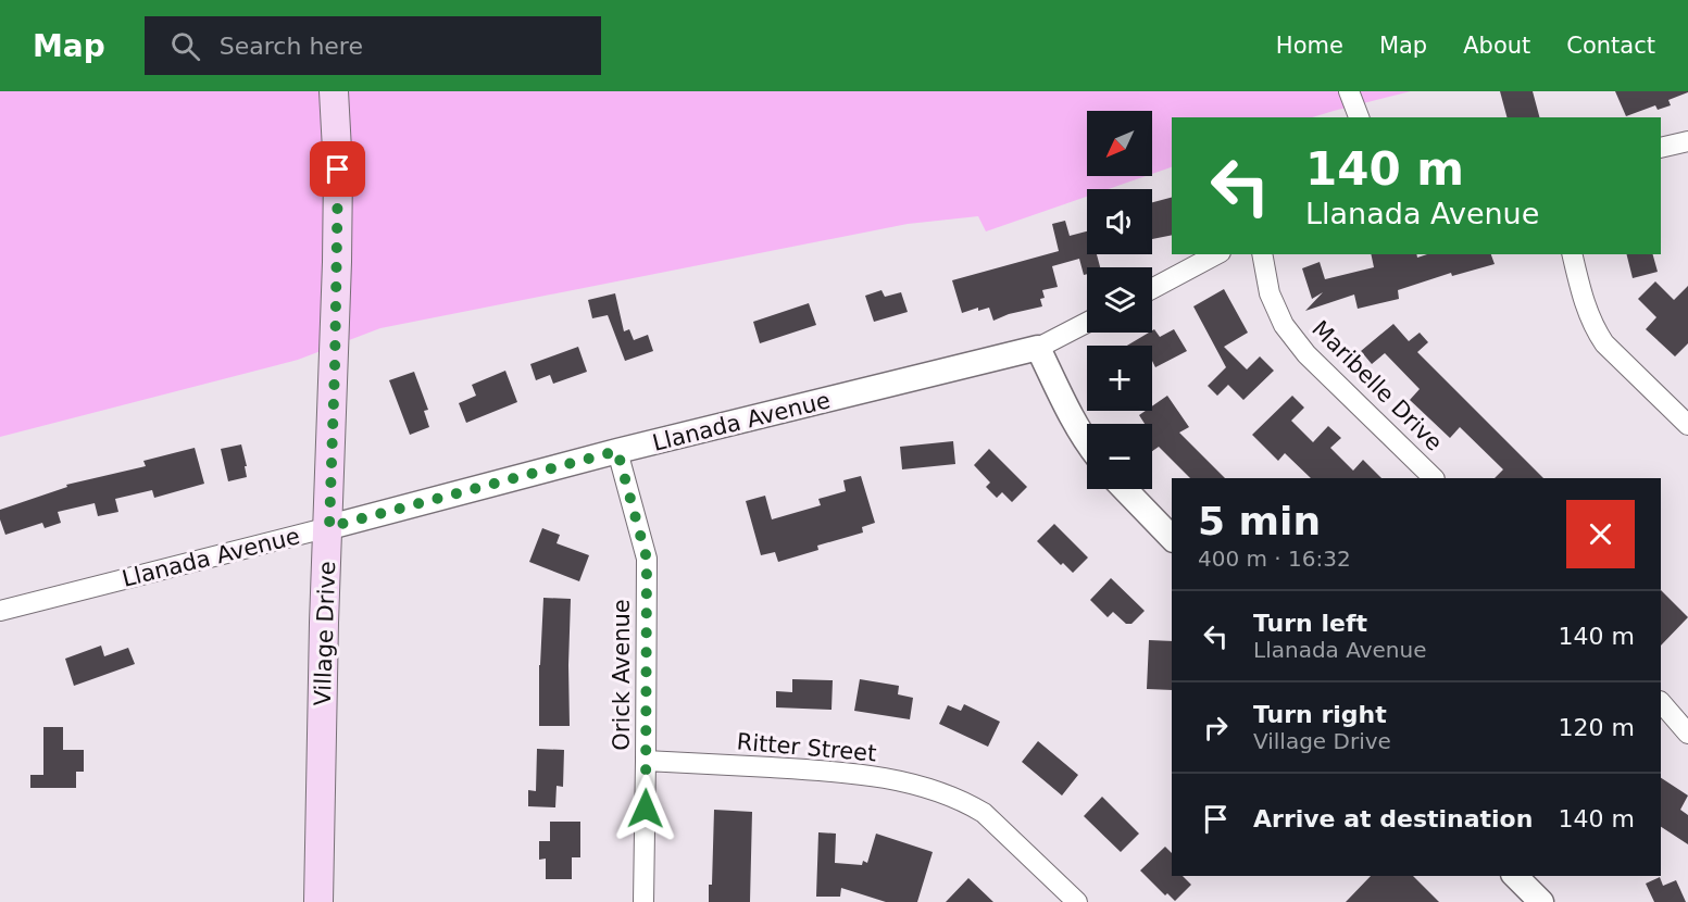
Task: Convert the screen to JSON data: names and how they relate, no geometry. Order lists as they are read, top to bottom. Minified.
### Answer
{"streets":{"main road":["Village Drive"],"street":["Maribelle Drive","Llanada Avenue","Orick Avenue","Ritter Street"]},"crossings":[["Llanada Avenue","Village Drive"],["Llanada Avenue","Orick Avenue"],["Orick Avenue","Ritter Street"]],"north":"bottom left","page":{"header":"Map","search":"Search here","nav":["Home","Map","About","Contact"],"map_buttons":["+","−"],"turn":["140 m","Llanada Avenue"],"heading":["5 min","400 m · 16:32"],"list":[{"name":"Turn left","note":"Llanada Avenue","value":"140 m"},{"name":"Turn right","note":"Village Drive","value":"120 m"},{"name":"Arrive at destination","value":"140 m"}]}}
